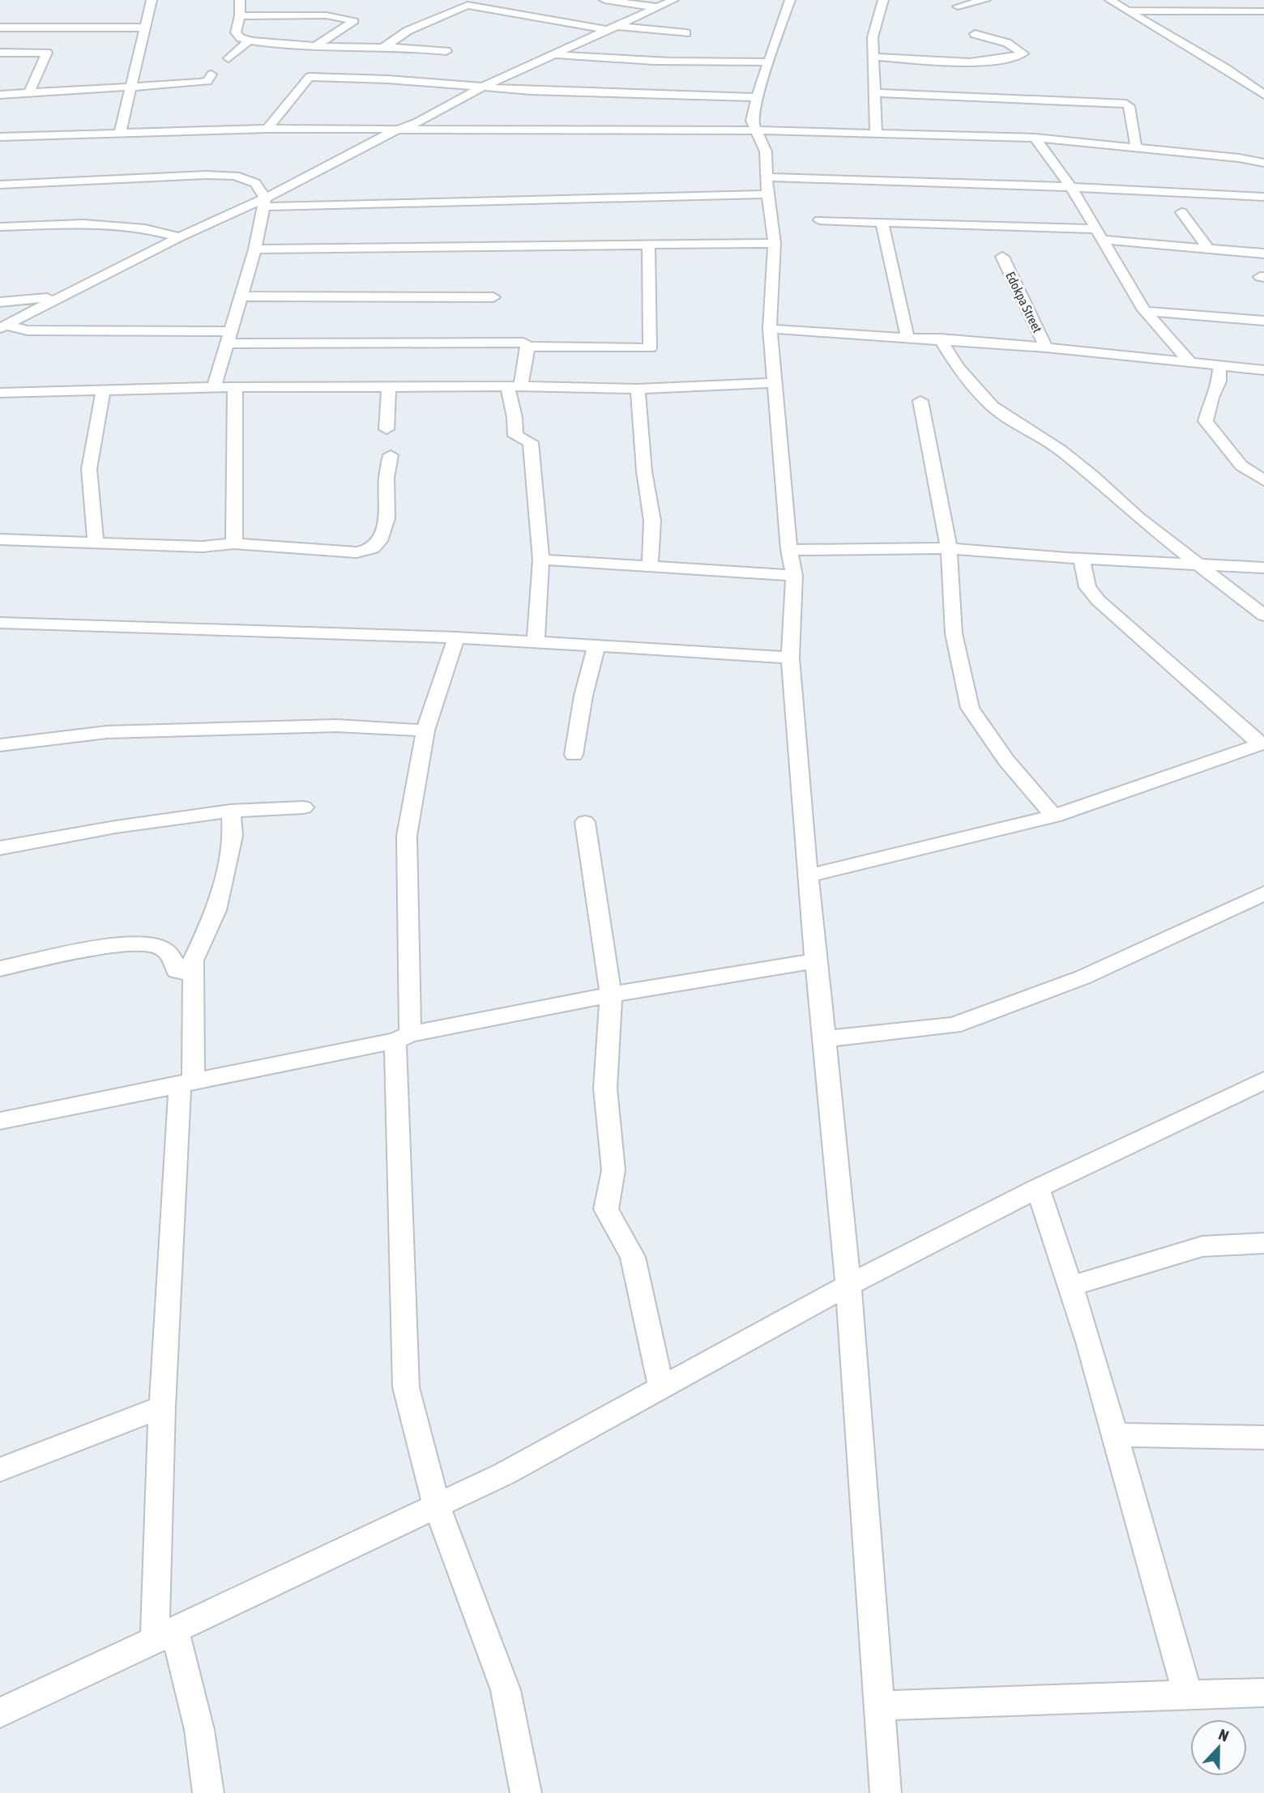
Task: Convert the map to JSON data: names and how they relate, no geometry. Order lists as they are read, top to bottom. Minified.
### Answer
{"streets":{"street":["Edokpa Street"]},"north":"top"}
